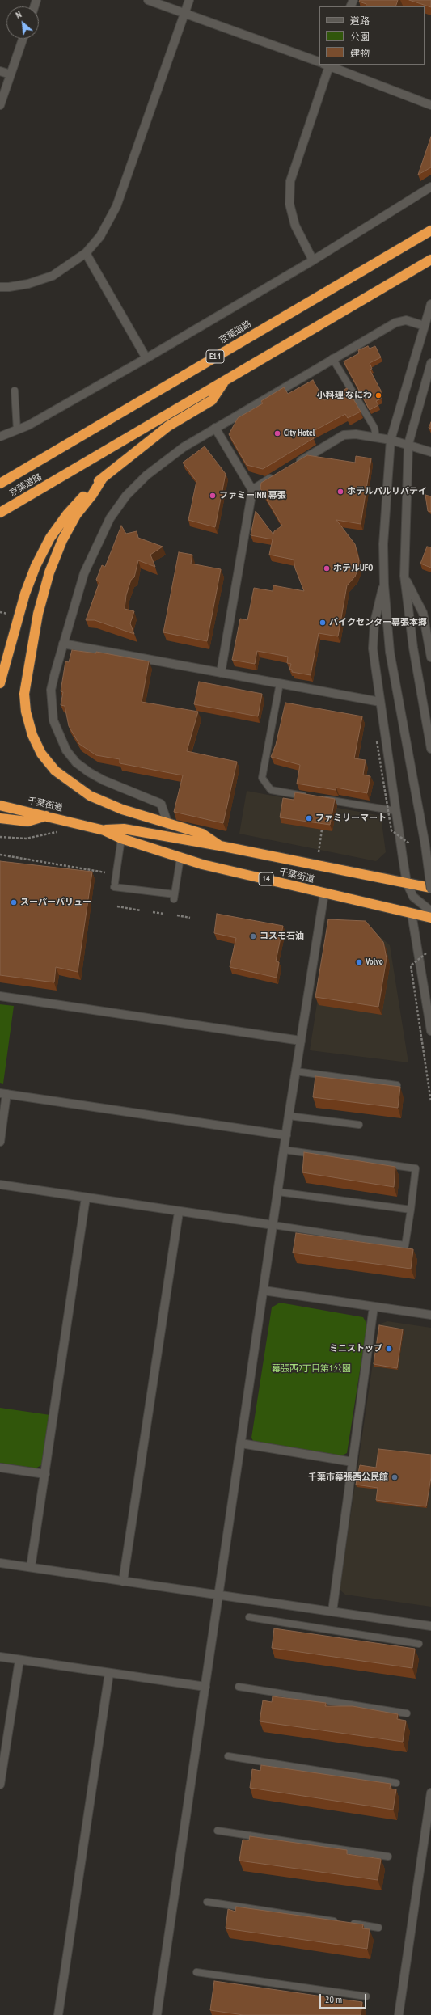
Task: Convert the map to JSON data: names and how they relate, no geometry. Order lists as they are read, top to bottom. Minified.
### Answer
{"streets":{"highway":["京葉道路","E14","千葉街道","14"]},"parks":["幕張西2丁目第1公園"],"places":["小料理 なにわ","City Hotel","ホテルパルリバテイ","ファミーINN 幕張","ホテルUFO","バイクセンター幕張本郷","ファミリーマート","スーパーバリュー","コスモ石油","Volvo","ミニストップ","千葉市幕張西公民館"],"legend":["道路","公園","建物"],"scale_bar":"20 m","north":"top left"}
